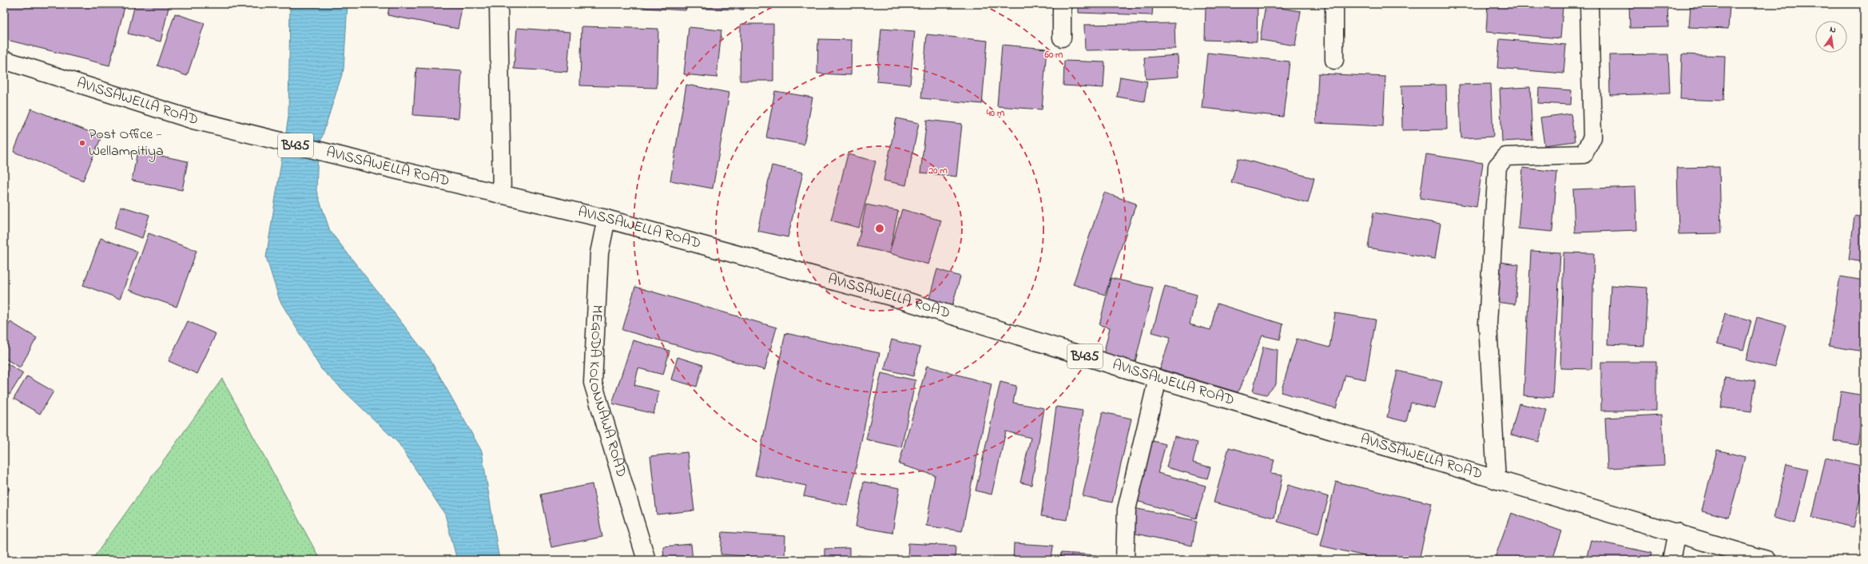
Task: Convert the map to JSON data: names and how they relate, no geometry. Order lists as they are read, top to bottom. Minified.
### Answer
{"streets":{"main road":["AVISSAWELLA ROAD","B435","MEGODA KOLONNAWA ROAD"]},"crossings":[["AVISSAWELLA ROAD","MEGODA KOLONNAWA ROAD"]],"places":["Post Office - Wellampitiya"],"north":"top","rings":["60 m","40 m","20 m"]}
